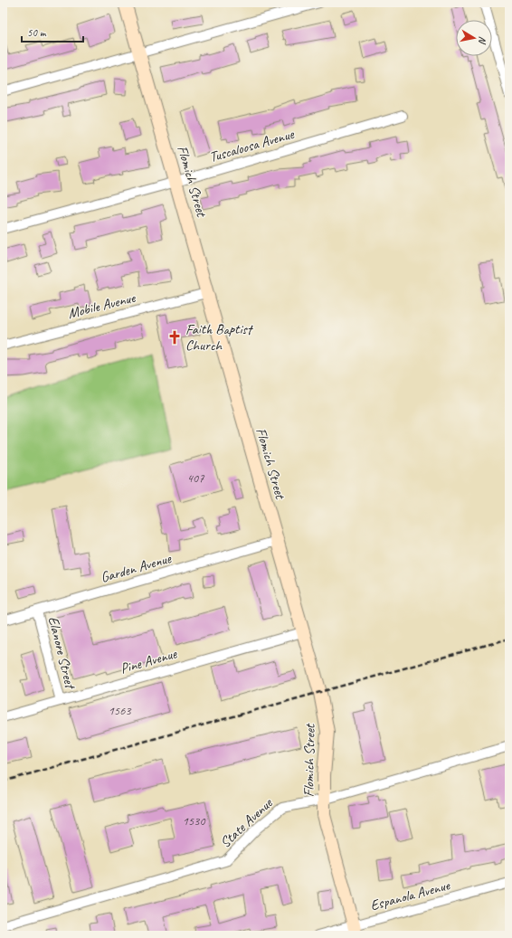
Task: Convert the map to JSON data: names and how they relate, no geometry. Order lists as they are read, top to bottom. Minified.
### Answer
{"streets":{"street":["Tuscaloosa Avenue","Flomich Street","Mobile Avenue","Garden Avenue","Elanore Street","Pine Avenue","State Avenue","Espanola Avenue"]},"crossings":[["Tuscaloosa Avenue","Flomich Street"],["Flomich Street","Mobile Avenue"],["Flomich Street","Garden Avenue"],["Flomich Street","Pine Avenue"],["Flomich Street","State Avenue"],["Flomich Street","Espanola Avenue"],["Garden Avenue","Elanore Street"],["Elanore Street","Pine Avenue"]],"places":{"church":["Faith Baptist Church"]},"house_numbers":["407","1563","1530"],"scale_bar":"50 m","north":"right"}
